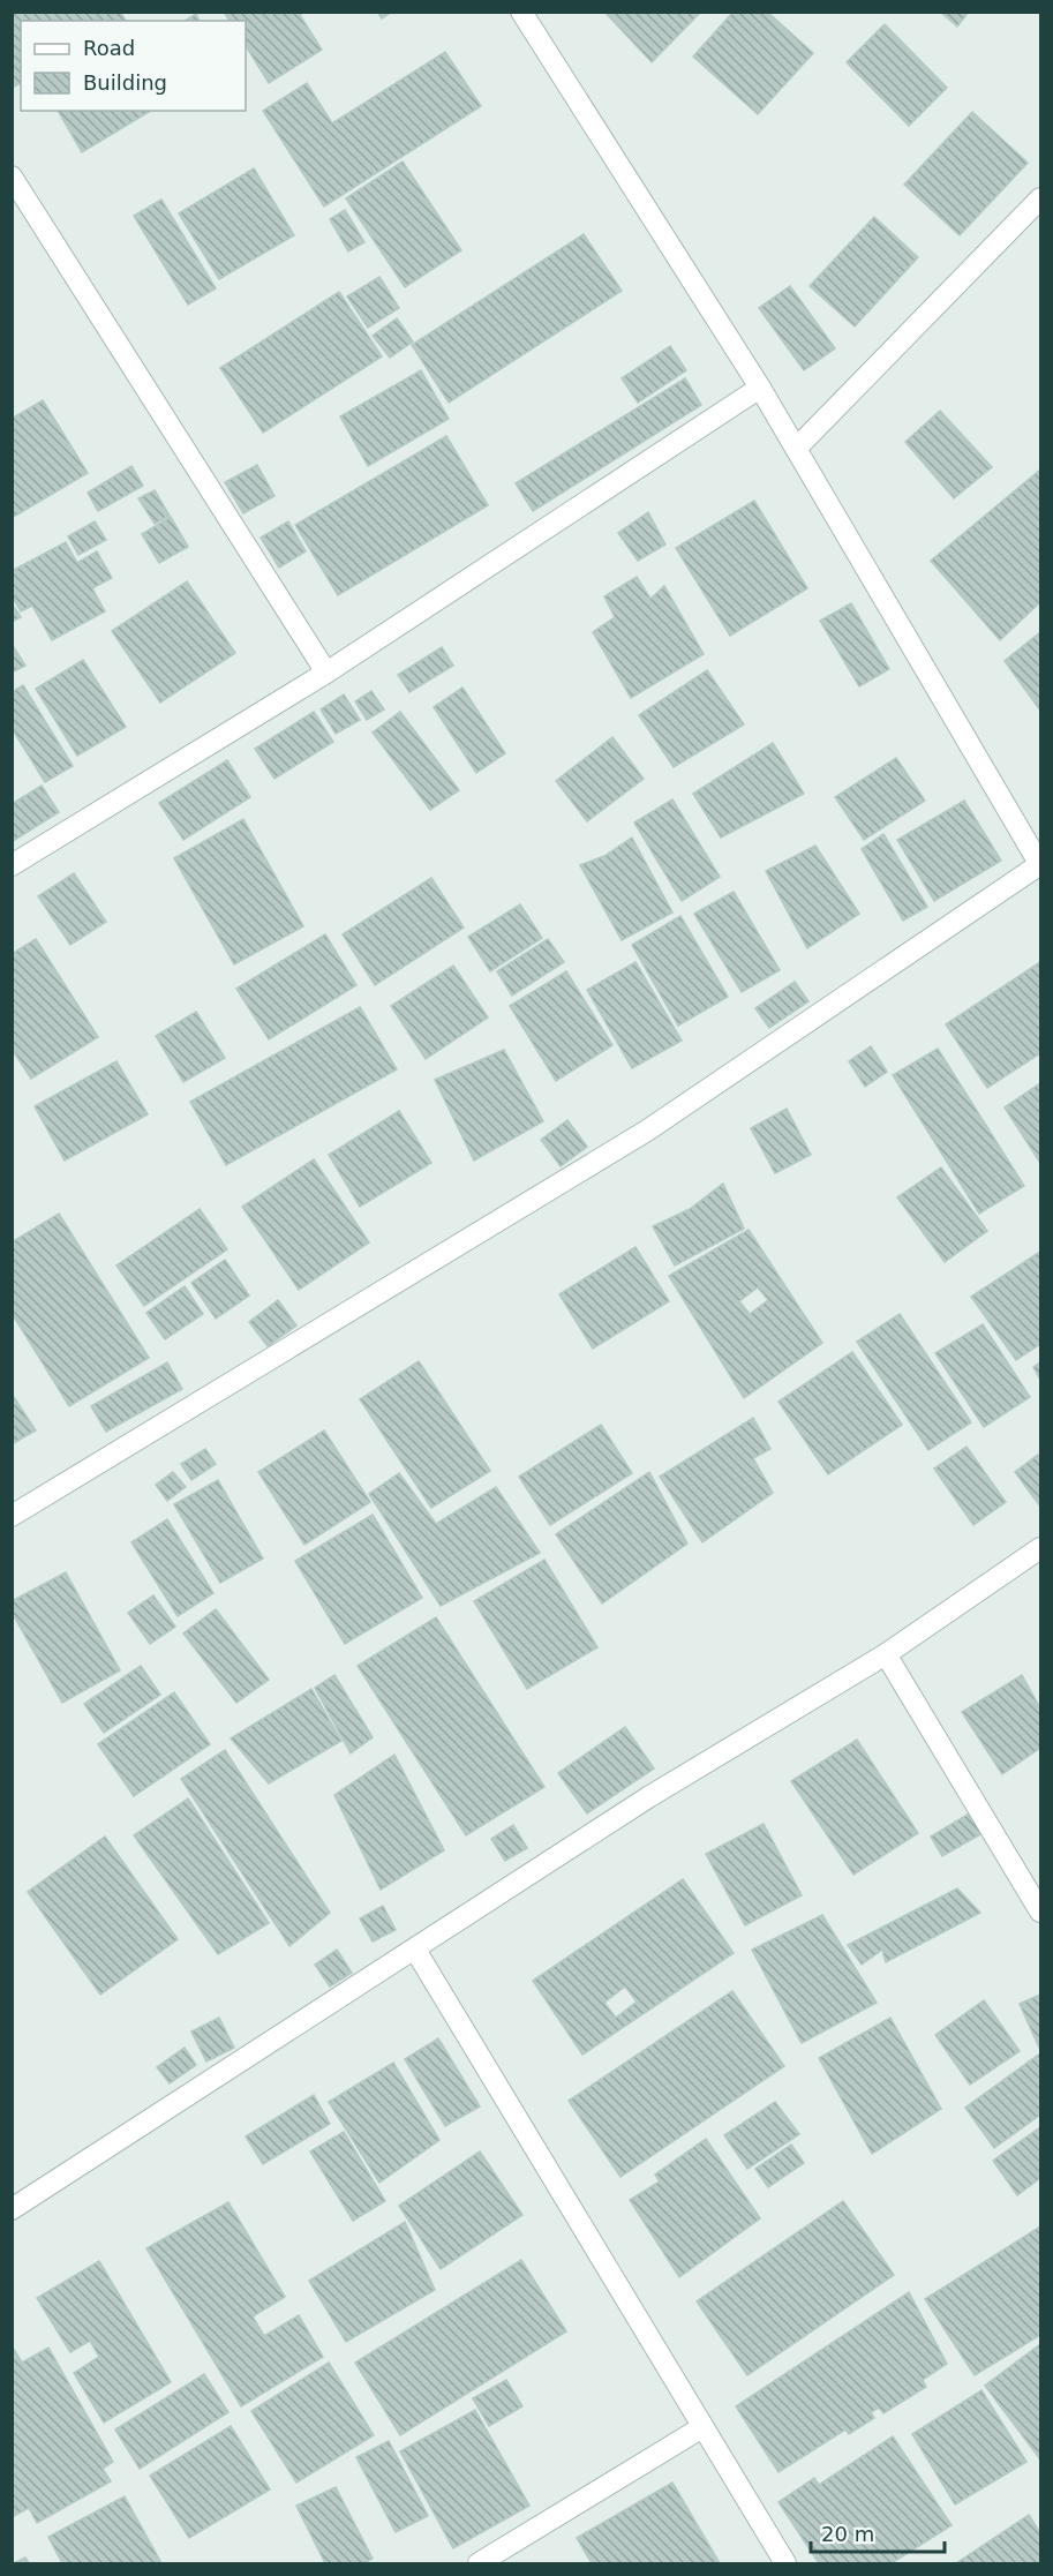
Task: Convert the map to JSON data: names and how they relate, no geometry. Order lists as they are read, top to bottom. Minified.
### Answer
{"legend":["Road","Building"],"scale_bar":"20 m"}
